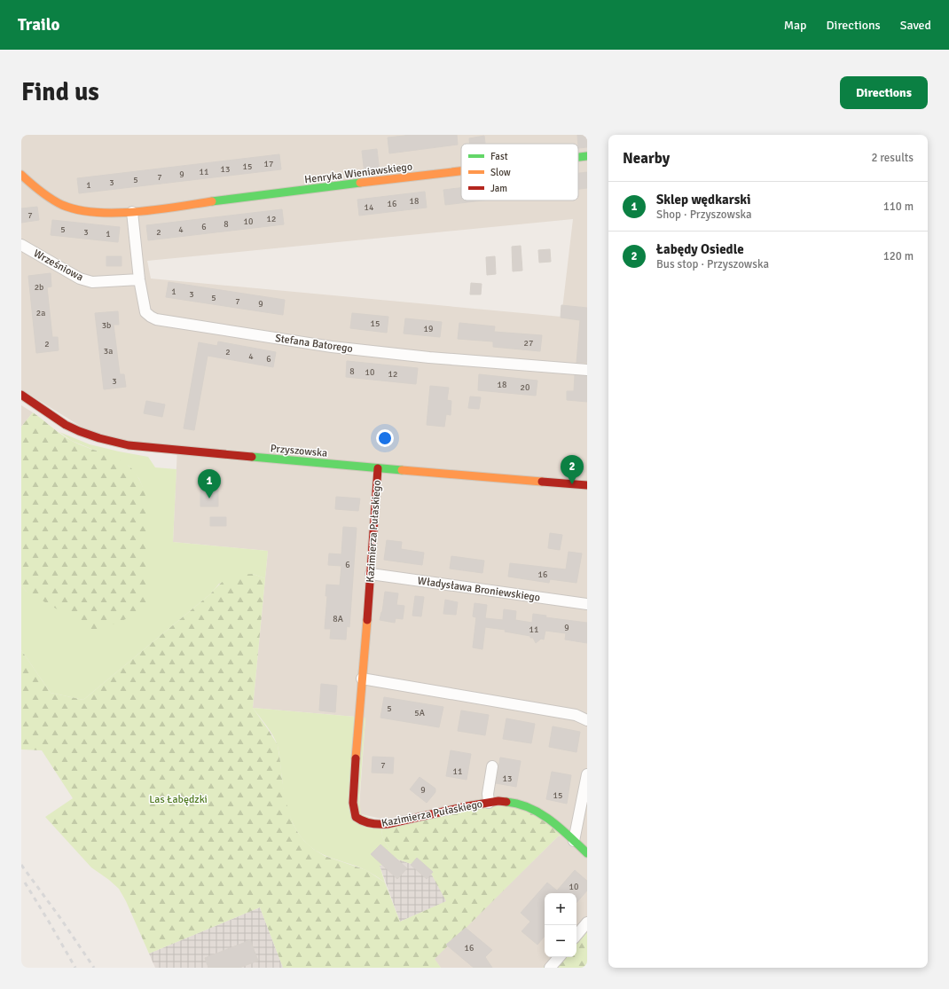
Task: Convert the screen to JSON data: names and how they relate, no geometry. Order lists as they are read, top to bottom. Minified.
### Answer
{"streets":{"street":["Henryka Wieniawskiego","Wrześniowa","Stefana Batorego","Przyszowska","Kazimierza Pułaskiego","Władysława Broniewskiego"]},"crossings":[["Henryka Wieniawskiego","Stefana Batorego"],["Wrześniowa","Stefana Batorego"],["Przyszowska","Kazimierza Pułaskiego"],["Kazimierza Pułaskiego","Władysława Broniewskiego"]],"parks":["Las Łabędzki"],"house_numbers":["17","15","13","11","9","7","5","3","1","18","16","14","7","12","10","8","6","5","4","3","2","1","2b","1","3","5","7","9","2a","15","3b","19","27","2","3a","2","4","6","8","10","12","3","18","20","6","16","8A","9","11","5","5A","7","11","13","9","15","10","16"],"legend":["Fast","Slow","Jam"],"page":{"header":"Trailo","nav":["Map","Directions","Saved"],"buttons":"Directions","title":"Find us","heading":["Nearby","2 results"],"list":[{"mark":"1","name":"Sklep wędkarski","note":"Shop · Przyszowska","value":"110 m"},{"mark":"2","name":"Łabędy Osiedle","note":"Bus stop · Przyszowska","value":"120 m"}],"pins":["2","1"],"map_buttons":["+","−"]}}
